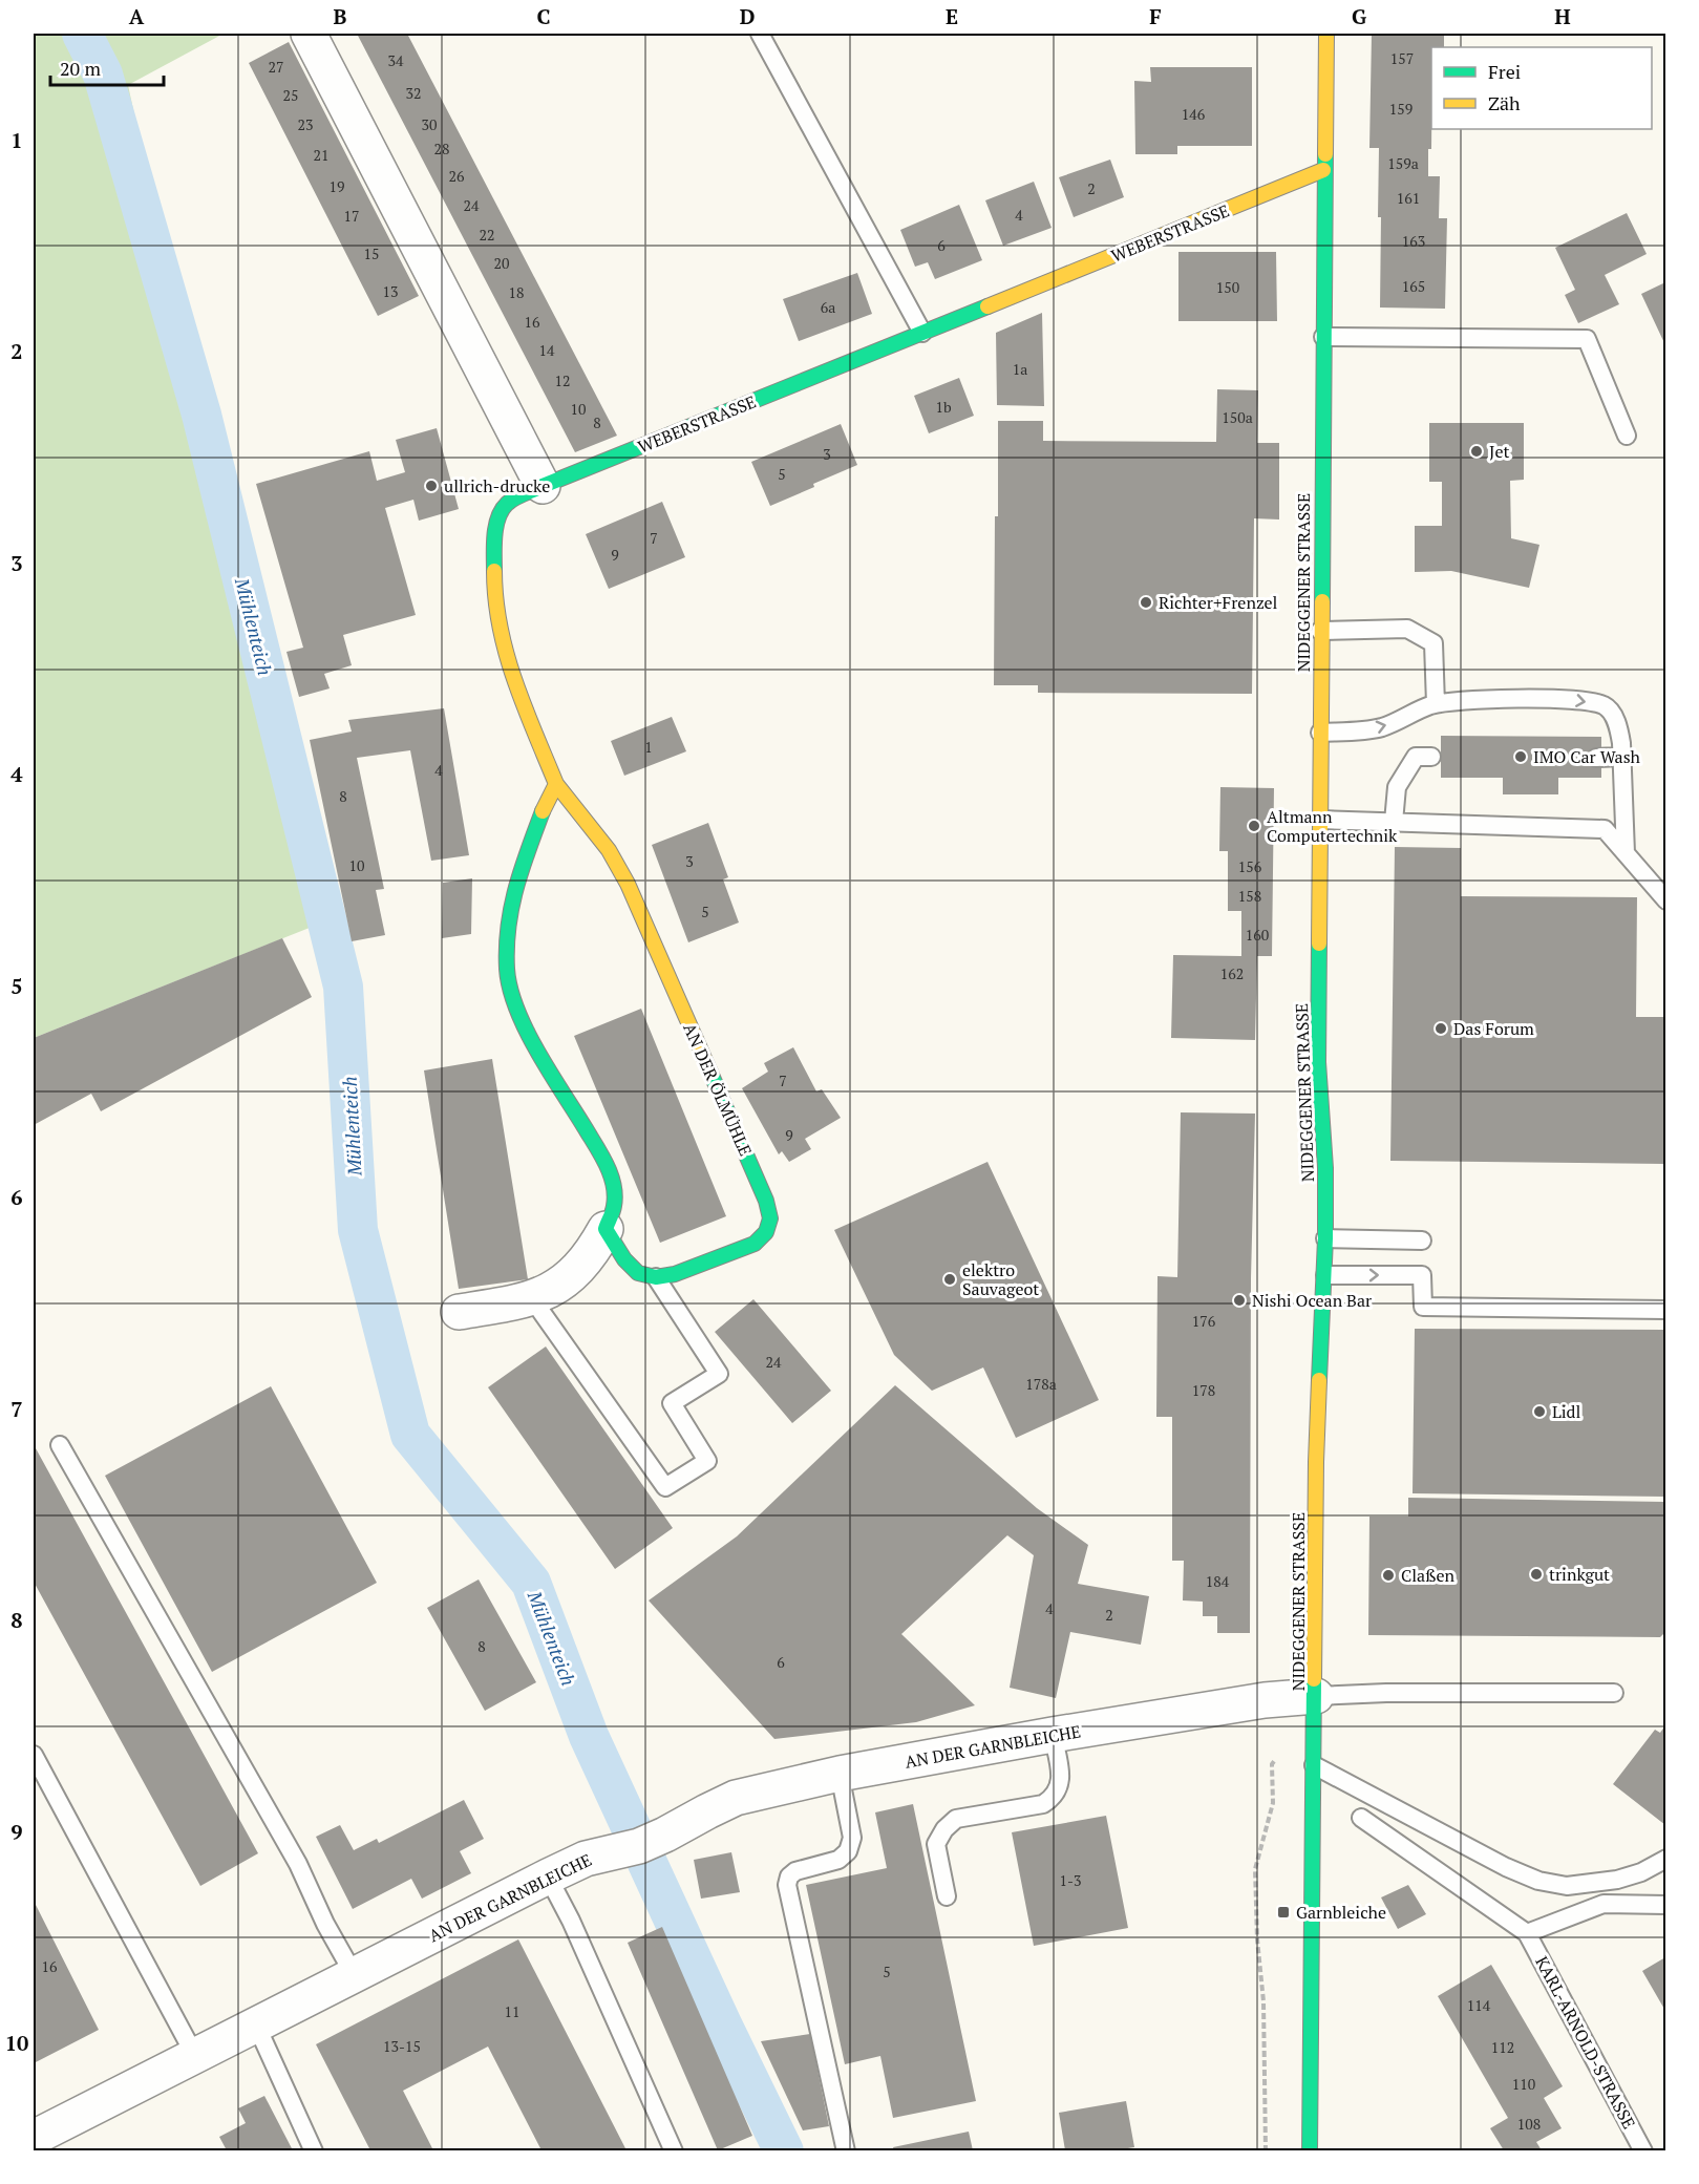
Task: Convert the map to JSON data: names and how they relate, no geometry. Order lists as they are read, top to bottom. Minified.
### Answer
{"streets":{"street":["WEBERSTRASSE","NIDEGGENER STRASSE","AN DER ÖLMÜHLE","AN DER GARNBLEICHE"],"lane":["KARL-ARNOLD-STRASSE"]},"crossings":[["WEBERSTRASSE","NIDEGGENER STRASSE"],["WEBERSTRASSE","AN DER ÖLMÜHLE"],["NIDEGGENER STRASSE","AN DER GARNBLEICHE"]],"water":["Mühlenteich"],"places":{"other":["Jet","ullrich-drucke","Richter+Frenzel","IMO Car Wash","Altmann Computertechnik","Das Forum","elektro Sauvageot","Nishi Ocean Bar","Lidl","trinkgut","Claßen"],"transit":["Garnbleiche"]},"house_numbers":["157","34","27","32","25","159","146","23","30","28","21","159a","26","19","2","161","24","4","17","22","163","6","15","20","165","150","13","18","6a","16","14","1a","12","1b","10","150a","8","3","5","7","9","1","4","8","3","10","156","158","5","160","162","7","9","176","24","178a","178","184","4","2","8","6","1-3","16","5","114","11","13-15","112","110","108"],"legend":["Frei","Zäh"],"scale_bar":"20 m","grid":{"columns":["A","B","C","D","E","F","G","H"],"rows":["1","2","3","4","5","6","7","8","9","10"]}}
